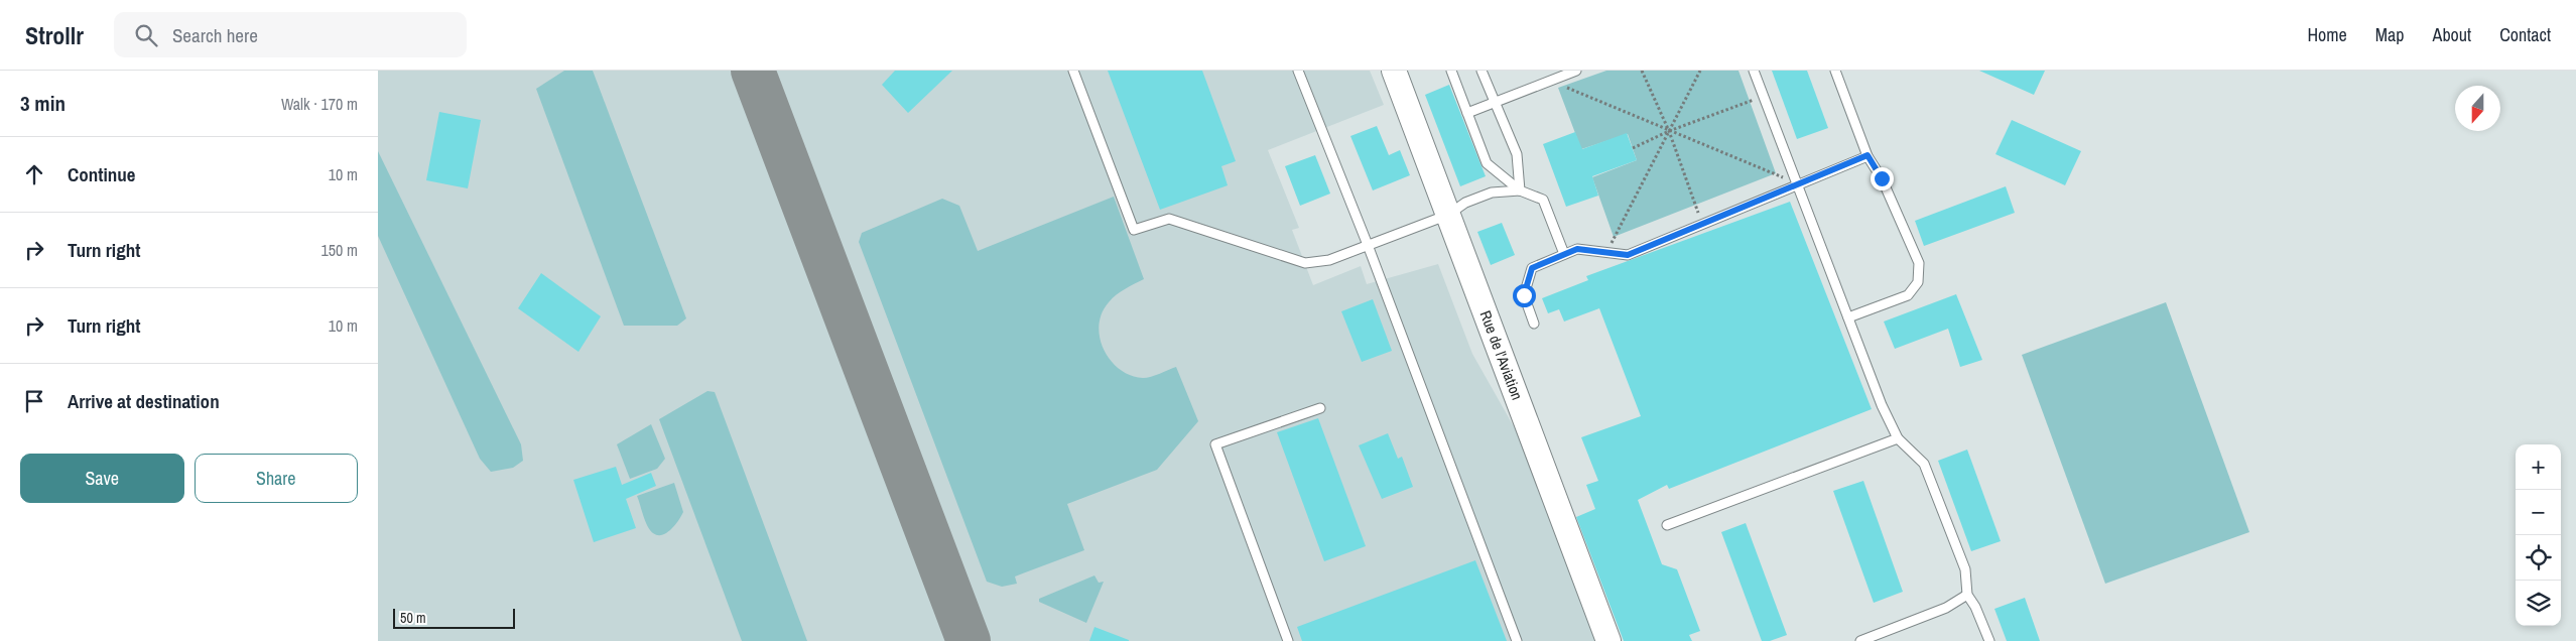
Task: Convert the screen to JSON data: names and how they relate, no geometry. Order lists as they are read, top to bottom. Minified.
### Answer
{"streets":{"street":["Rue de l'Aviation"]},"scale_bar":"50 m","north":"bottom","page":{"header":"Strollr","search":"Search here","nav":["Home","Map","About","Contact"],"heading":["3 min","Walk · 170 m"],"list":[["Continue","10 m"],["Turn right","150 m"],["Turn right","10 m"],"Arrive at destination"],"buttons":["Save","Share"],"map_buttons":["+","−"],"scale":"50 m"}}
